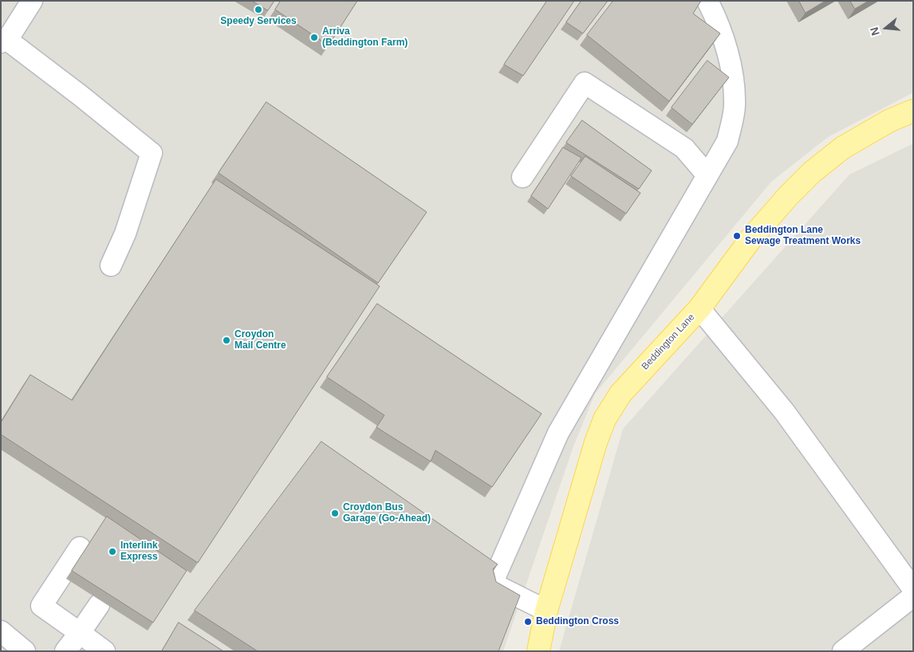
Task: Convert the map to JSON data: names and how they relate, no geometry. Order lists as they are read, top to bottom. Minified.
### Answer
{"streets":{"main road":["Beddington Lane"]},"places":["Speedy Services","Arriva (Beddington Farm)","Beddington Lane Sewage Treatment Works","Croydon Mail Centre","Croydon Bus Garage (Go-Ahead)","Interlink Express","Beddington Cross"],"north":"left"}
